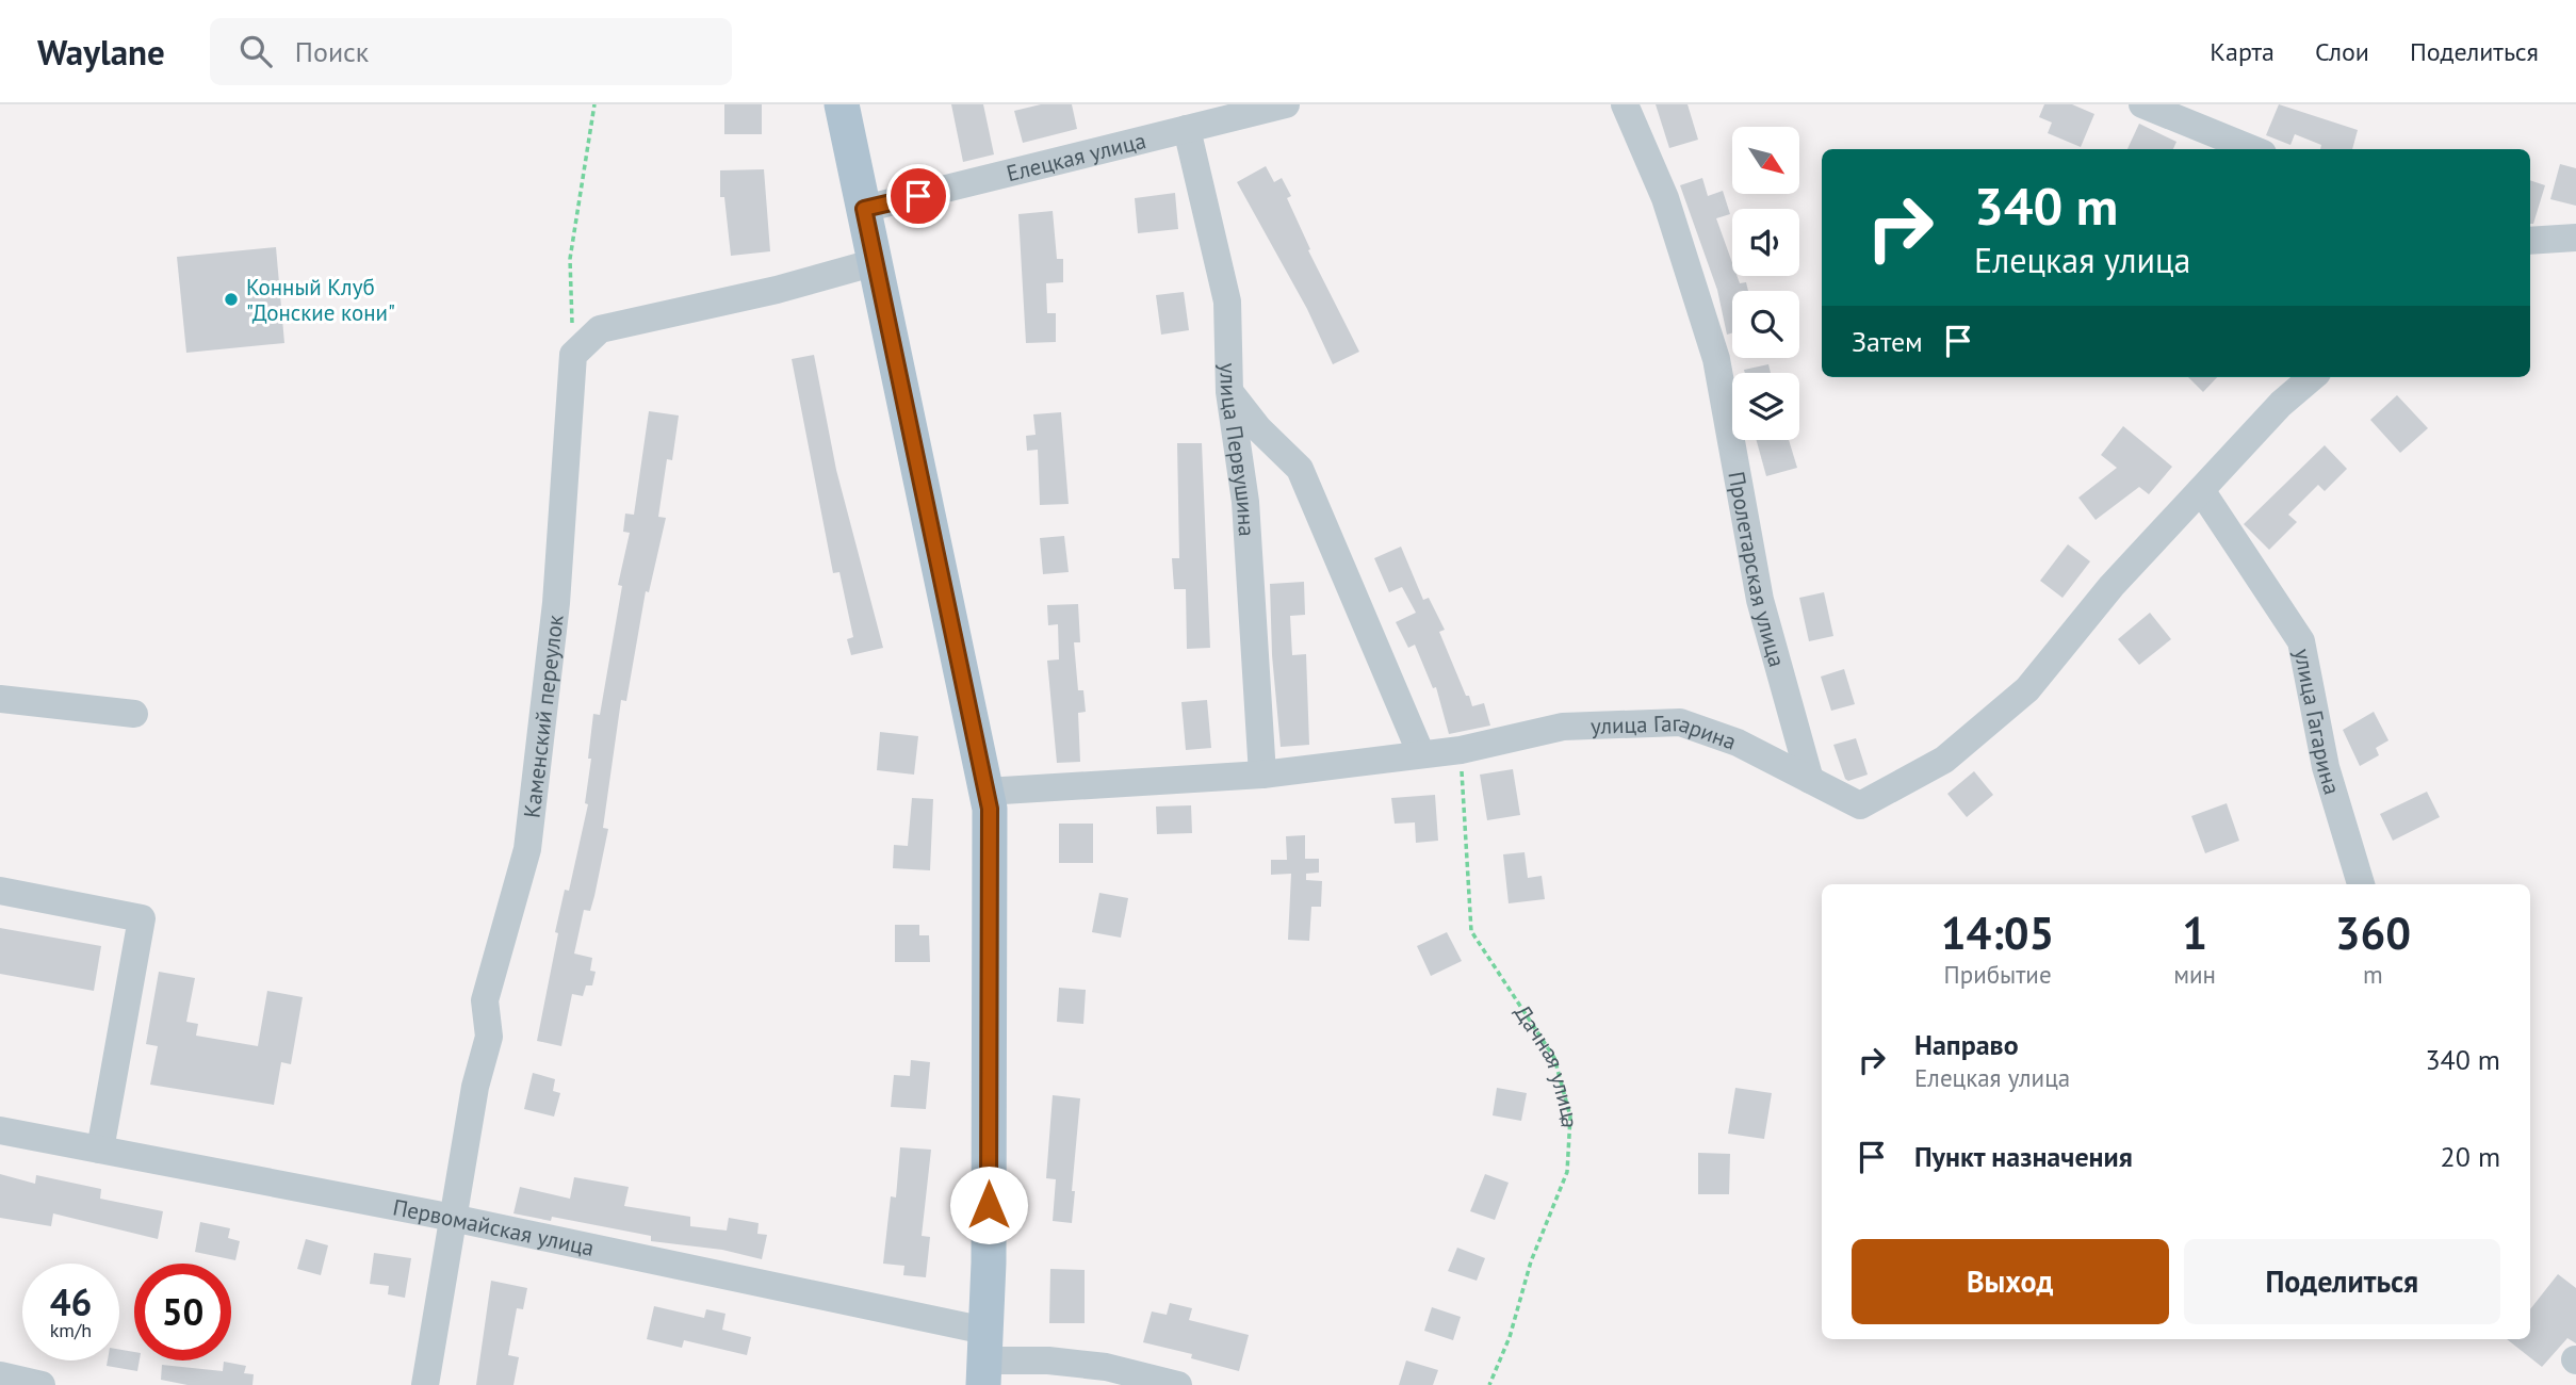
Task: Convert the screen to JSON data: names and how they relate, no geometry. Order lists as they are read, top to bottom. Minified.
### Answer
{"streets":{"street":["Елецкая улица","улица Первушина","Пролетарская улица","Каменский переулок","улица Гагарина","Первомайская улица"],"path":["Дачная улица"]},"crossings":[["Елецкая улица","улица Первушина"],["улица Первушина","улица Гагарина"],["Пролетарская улица","улица Гагарина"],["Каменский переулок","Первомайская улица"],["улица Гагарина","Дачная улица"]],"places":["Конный Клуб \"Донские кони\""],"north":"bottom right","page":{"header":"Waylane","search":"Поиск","nav":["Карта","Слои","Поделиться"],"turn":["340 m","Елецкая улица"],"then":"Затем","eta":["14:05","Прибытие","1","мин","360","m"],"list":[{"name":"Направо","note":"Елецкая улица","value":"340 m"},{"name":"Пункт назначения","value":"20 m"}],"buttons":["Выход","Поделиться"],"speed":"46 km/h","limit":"50"}}
